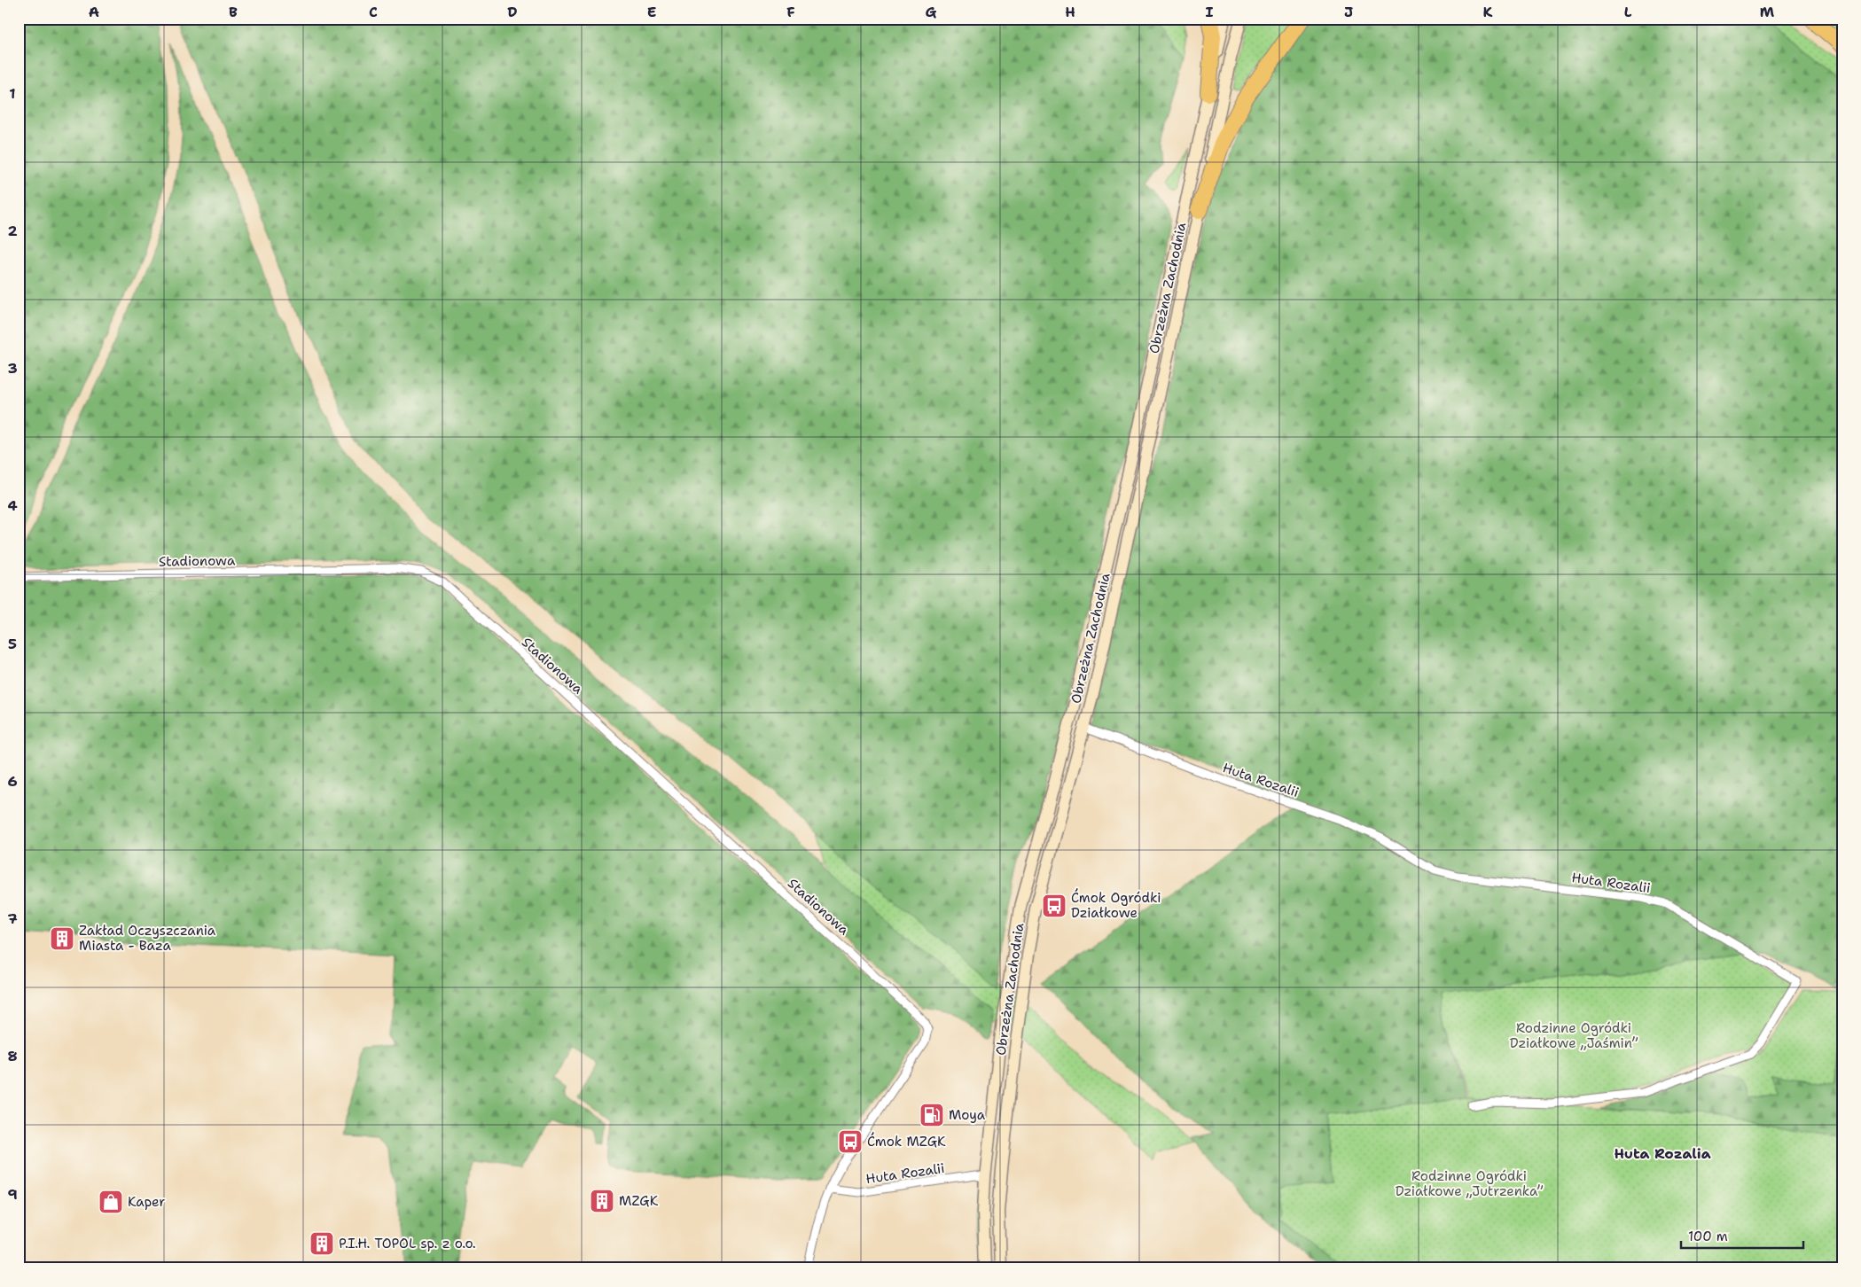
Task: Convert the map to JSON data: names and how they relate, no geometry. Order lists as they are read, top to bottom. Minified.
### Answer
{"streets":{"street":["Obrzeżna Zachodnia","Stadionowa","Huta Rozalii"]},"crossings":[["Obrzeżna Zachodnia","Huta Rozalii"],["Stadionowa","Huta Rozalii"]],"districts":["Huta Rozalia"],"parks":["Rodzinne Ogródki Działkowe „Jaśmin”","Rodzinne Ogródki Działkowe „Jutrzenka”"],"places":{"bus stop":["Ćmok Ogródki Działkowe","Ćmok MZGK"],"building":["Zakład Oczyszczania Miasta - Baza","MZGK","P.I.H. TOPOL sp. z o.o."],"fuel station":["Moya"],"shop":["Kaper"]},"scale_bar":"100 m","grid":{"columns":["A","B","C","D","E","F","G","H","I","J","K","L","M"],"rows":["1","2","3","4","5","6","7","8","9"]}}
